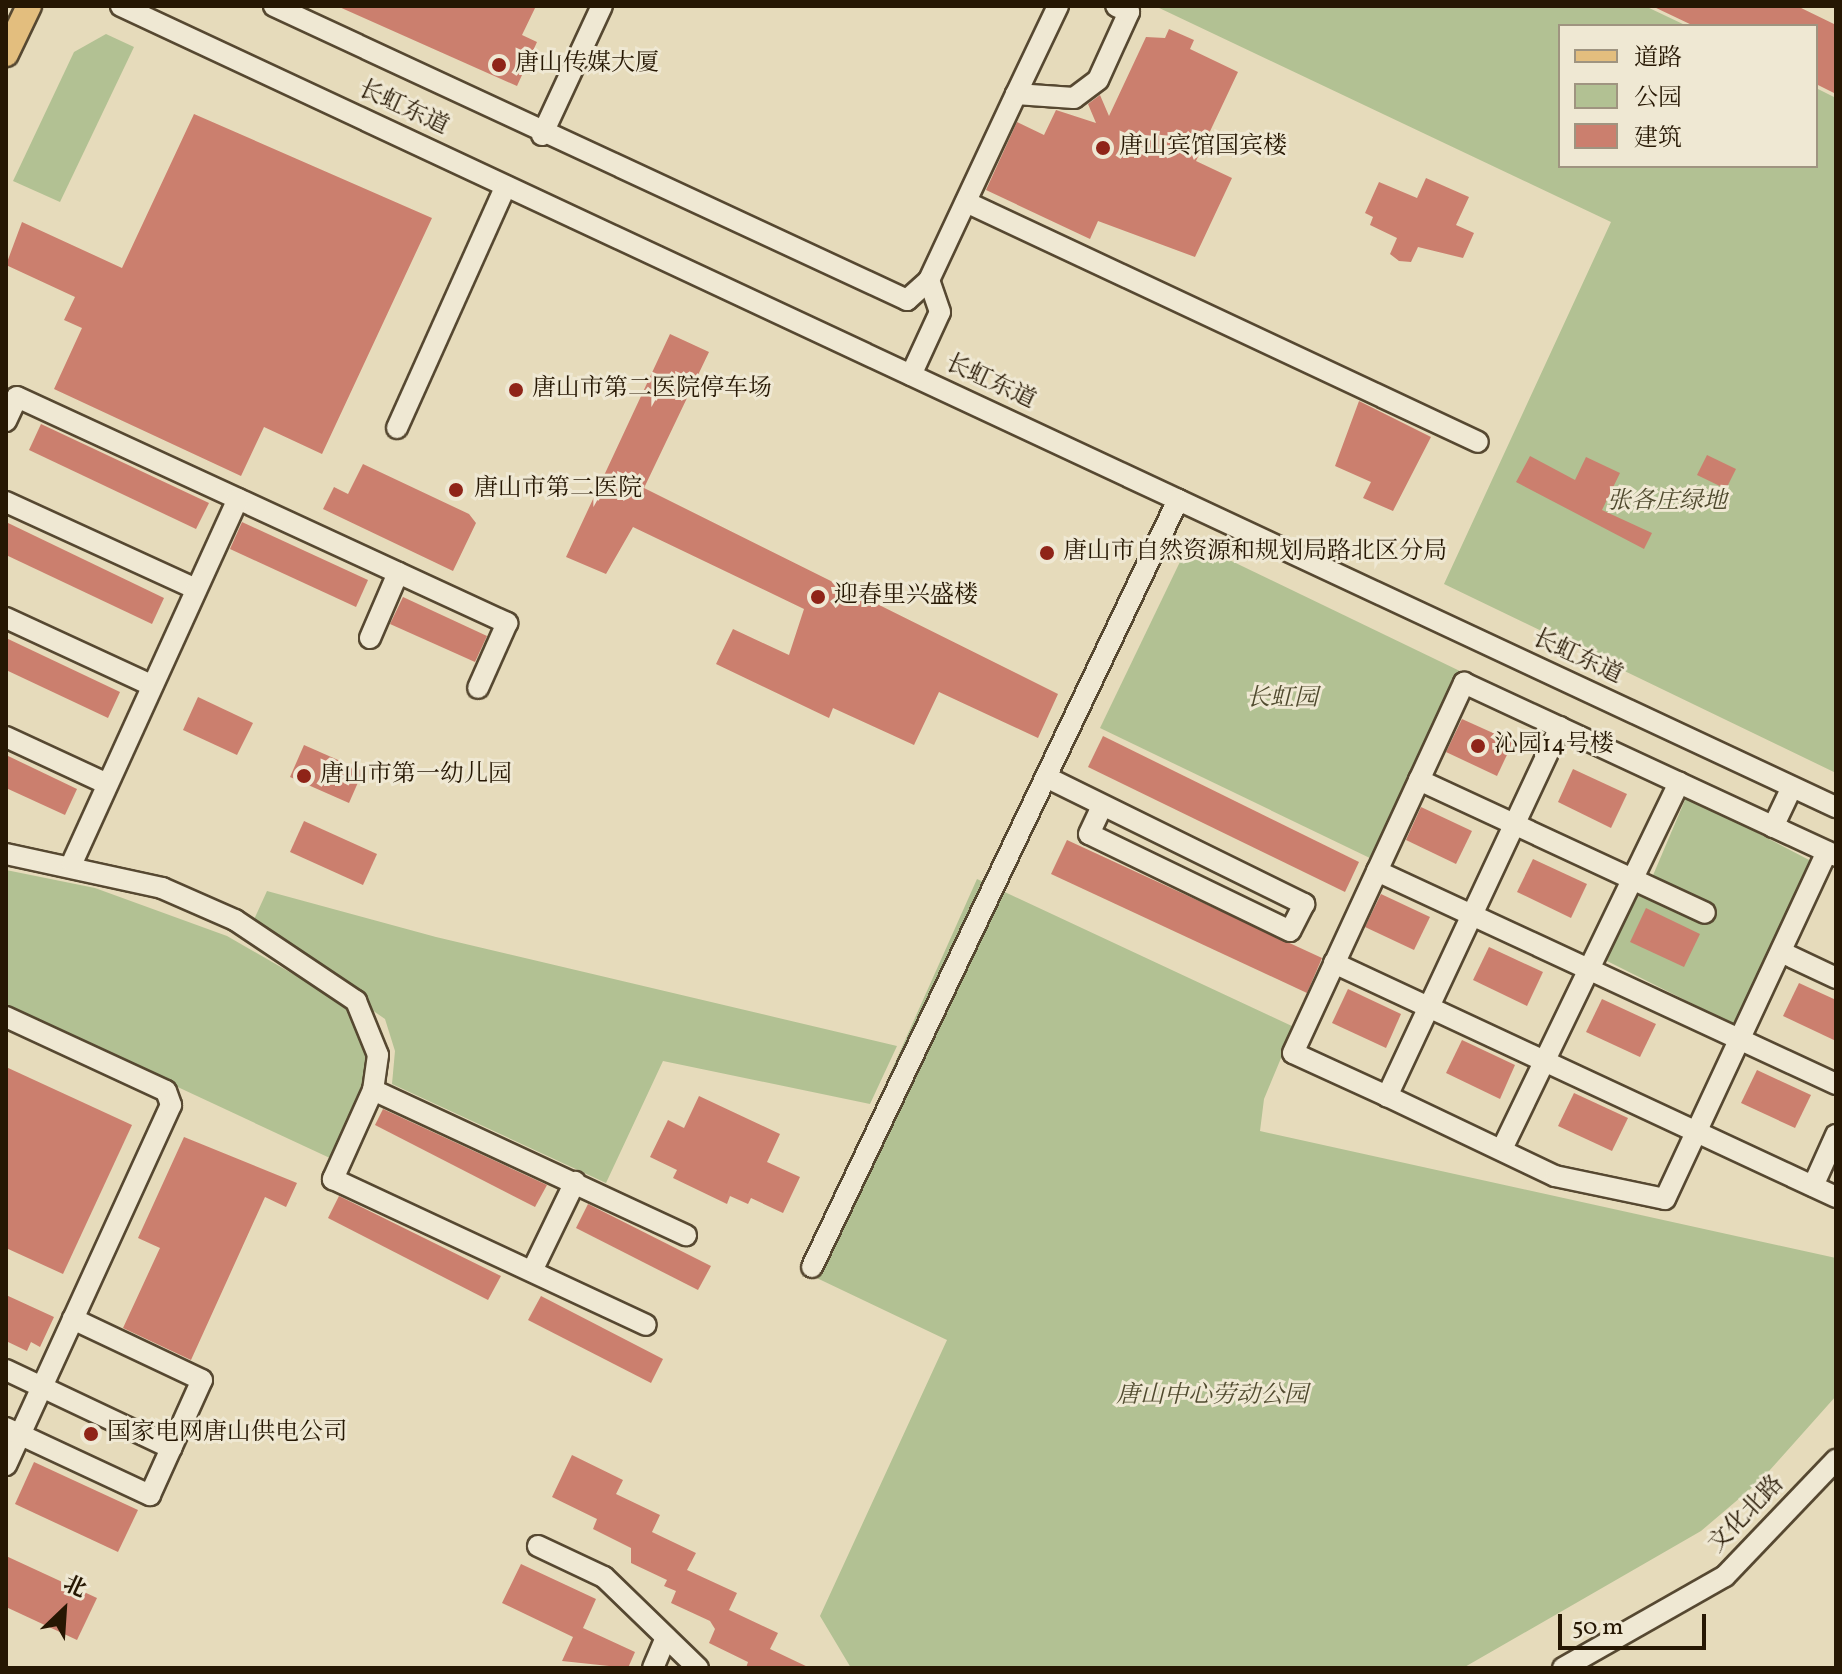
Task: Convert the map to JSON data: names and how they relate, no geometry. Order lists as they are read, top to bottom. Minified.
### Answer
{"streets":{"street":["长虹东道","文化北路"]},"parks":["张各庄绿地","长虹园","唐山中心劳动公园"],"places":["唐山传媒大厦","唐山宾馆国宾楼","唐山市第二医院停车场","唐山市第二医院","唐山市自然资源和规划局路北区分局","迎春里兴盛楼","沁园14号楼","唐山市第一幼儿园","国家电网唐山供电公司"],"legend":["道路","公园","建筑"],"scale_bar":"50 m","north":"top right"}
